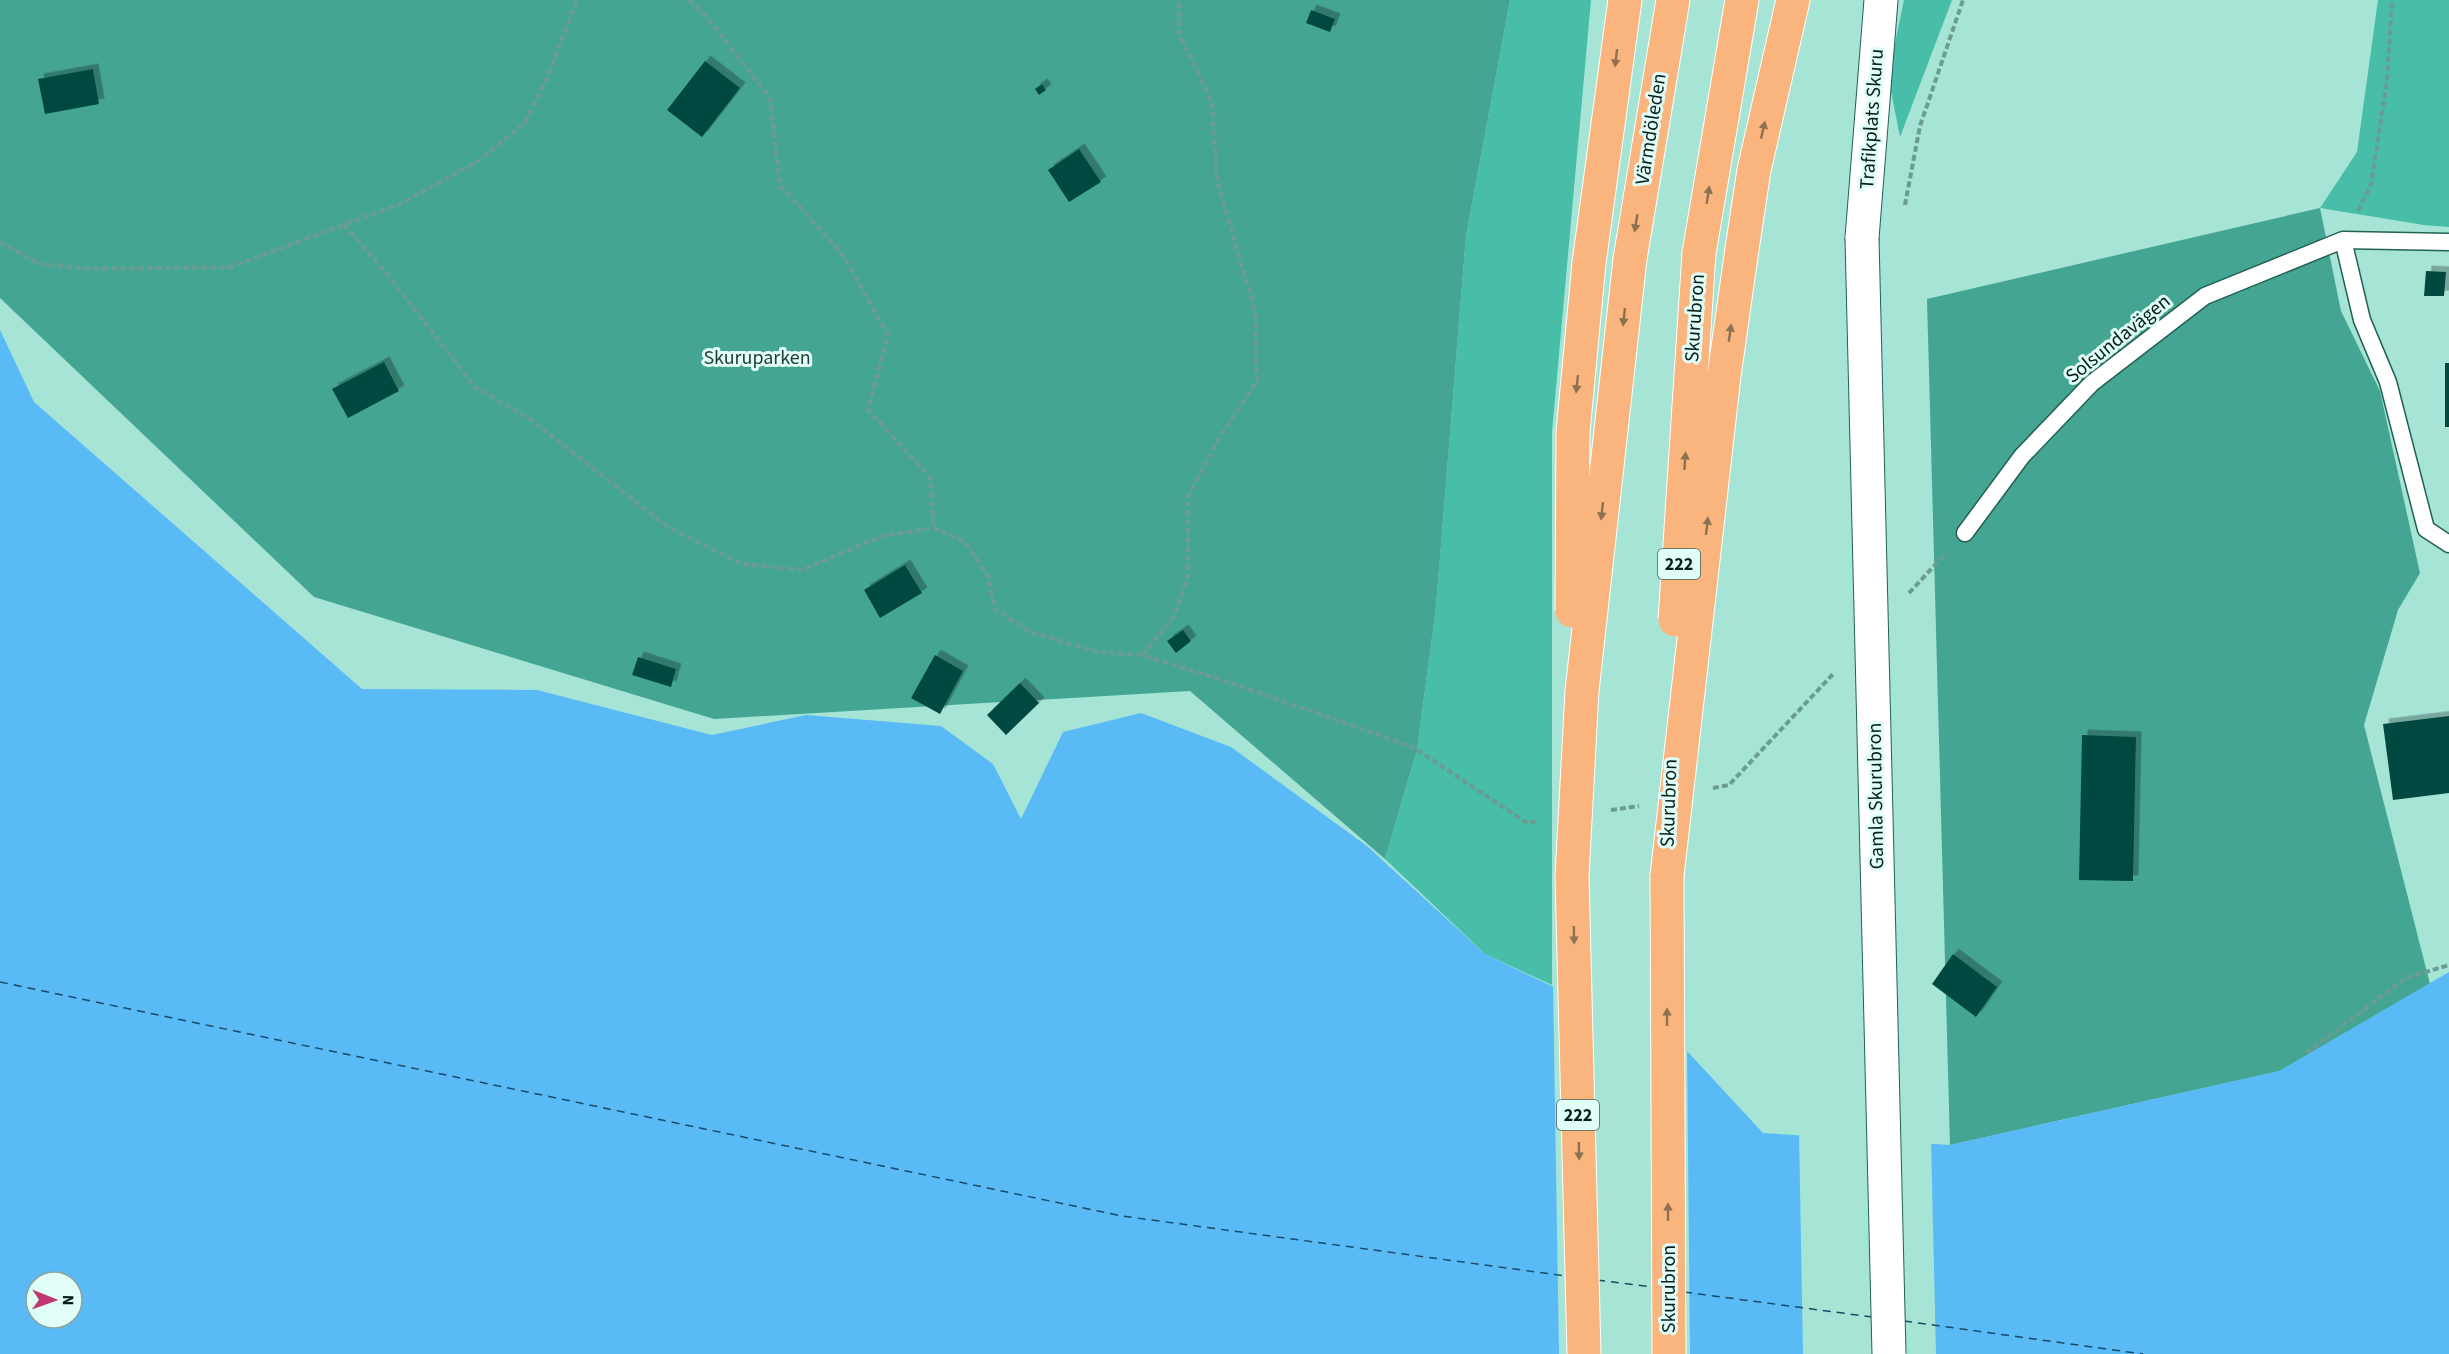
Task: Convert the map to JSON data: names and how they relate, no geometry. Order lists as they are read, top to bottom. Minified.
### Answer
{"streets":{"highway":["Värmdöleden","Skurubron","222"],"main road":["Trafikplats Skuru","Gamla Skurubron"],"lane":["Solsundavägen"]},"crossings":[["Trafikplats Skuru","Gamla Skurubron"],["Värmdöleden","222"]],"parks":["Skuruparken"],"north":"right"}
